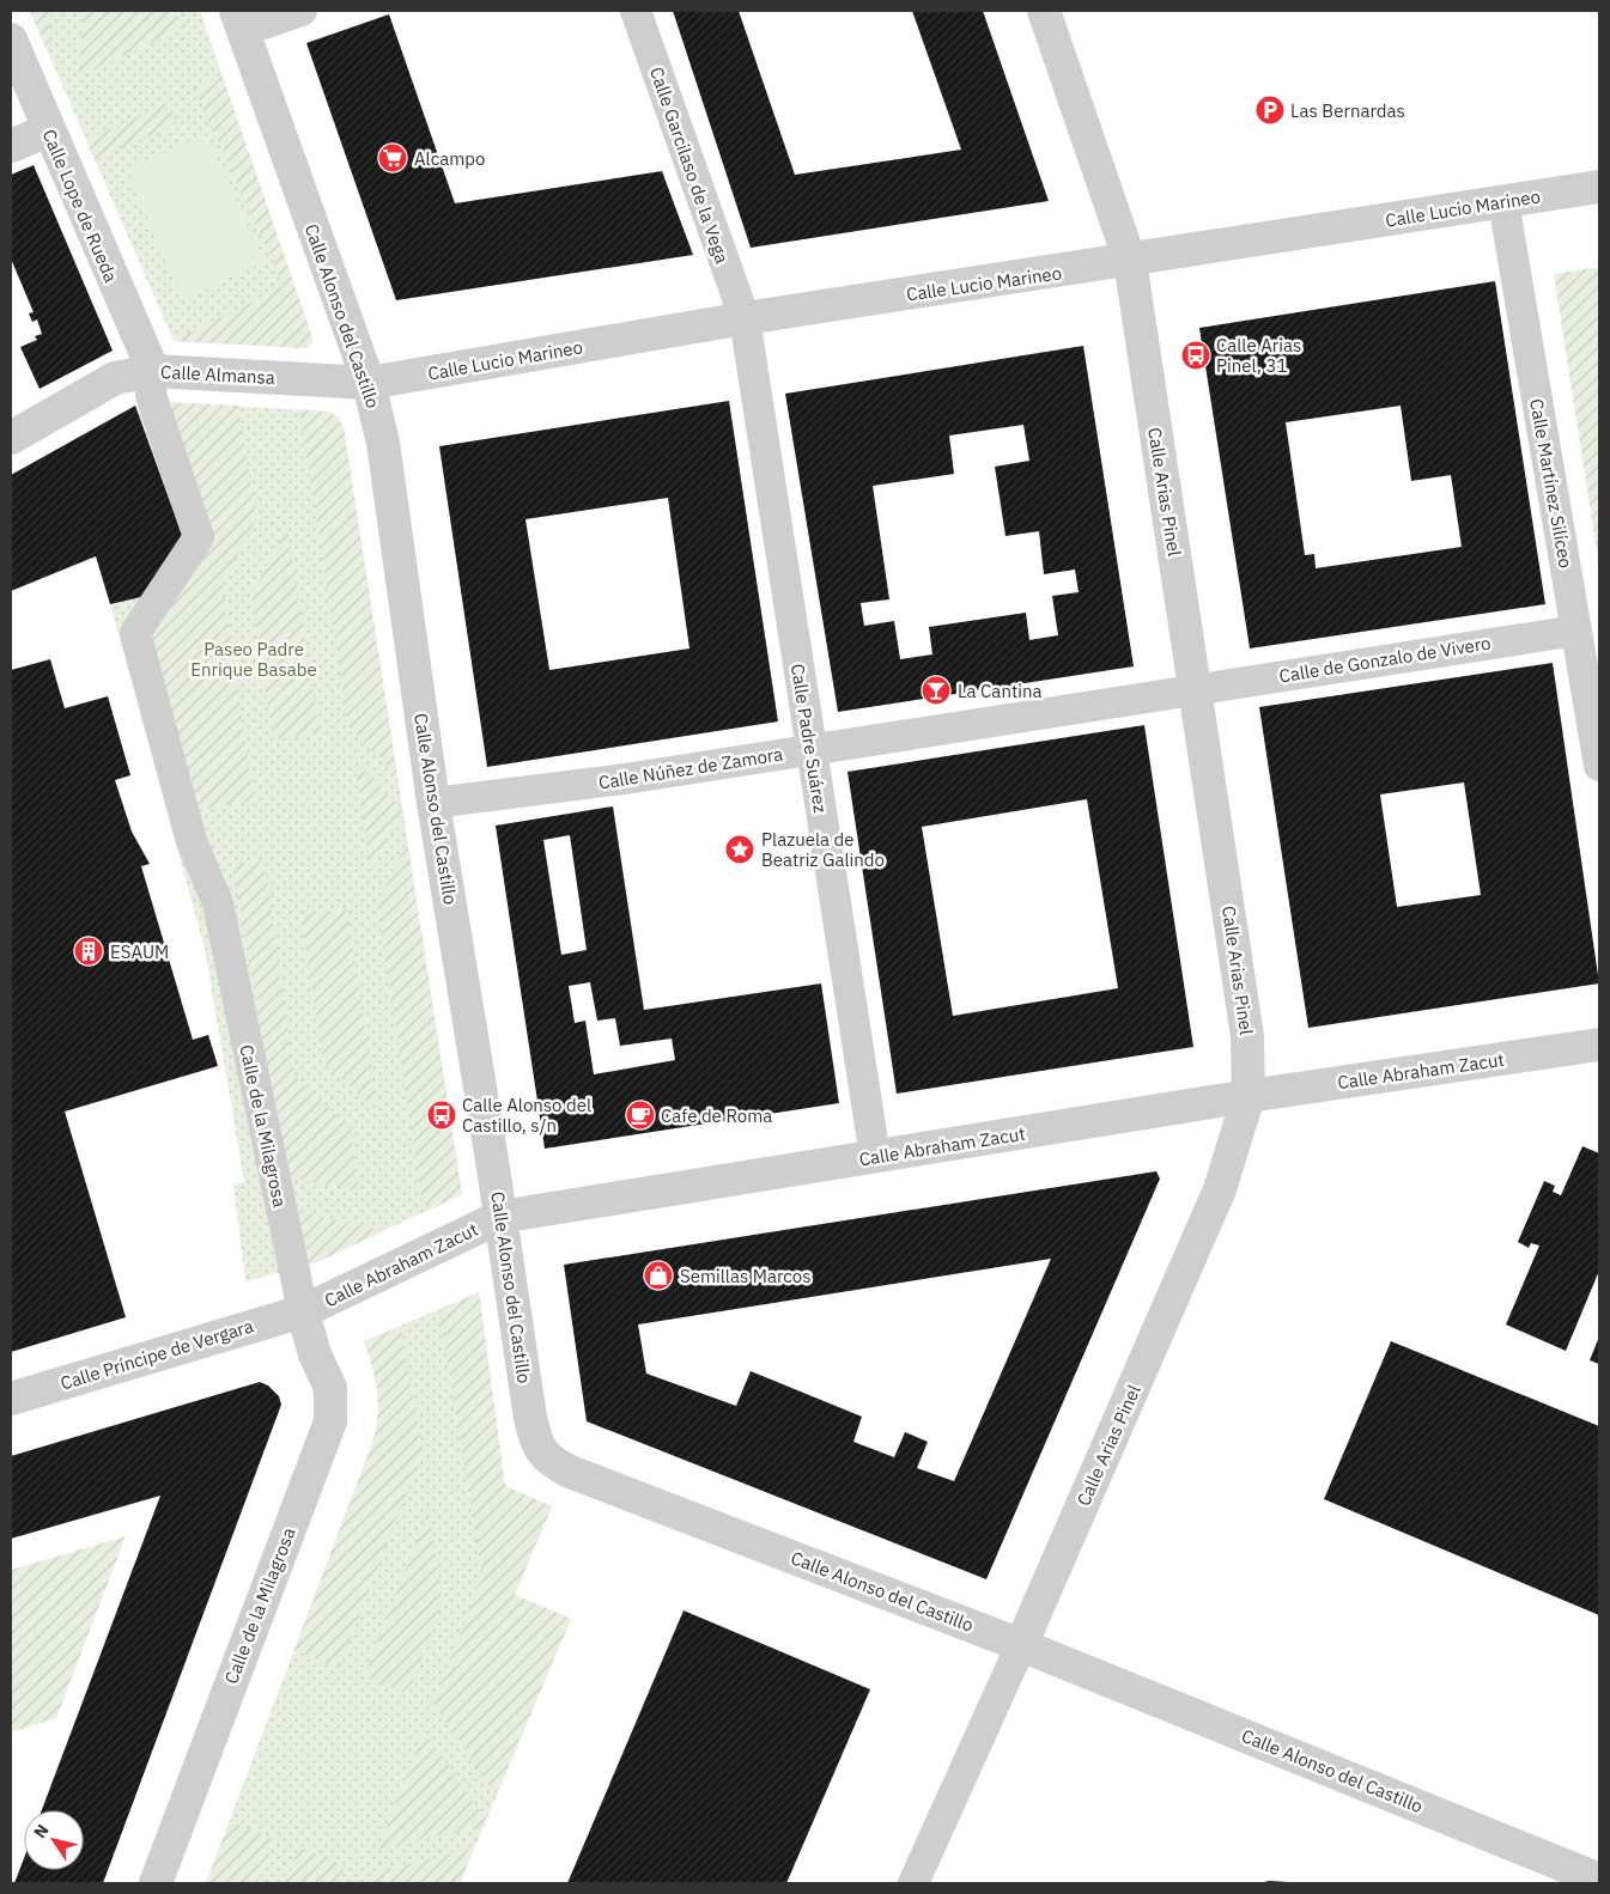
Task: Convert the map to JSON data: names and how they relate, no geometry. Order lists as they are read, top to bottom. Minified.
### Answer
{"streets":{"street":["Calle Garcilaso de la Vega","Calle Lope de Rueda","Calle Lucio Marineo","Calle Alonso del Castillo","Calle Almansa","Calle Martínez Silíceo","Calle Arias Pinel","Calle de Gonzalo de Vivero","Calle Padre Suárez","Calle Núñez de Zamora","Calle Abraham Zacut","Calle de la Milagrosa","Calle Príncipe de Vergara"]},"crossings":[["Calle Garcilaso de la Vega","Calle Lucio Marineo"],["Calle Garcilaso de la Vega","Calle Padre Suárez"],["Calle Lope de Rueda","Calle Almansa"],["Calle Lope de Rueda","Calle de la Milagrosa"],["Calle Lucio Marineo","Calle Alonso del Castillo"],["Calle Lucio Marineo","Calle Almansa"],["Calle Lucio Marineo","Calle Martínez Silíceo"],["Calle Lucio Marineo","Calle Arias Pinel"],["Calle Lucio Marineo","Calle Padre Suárez"],["Calle Alonso del Castillo","Calle Almansa"],["Calle Alonso del Castillo","Calle Arias Pinel"],["Calle Alonso del Castillo","Calle Núñez de Zamora"],["Calle Alonso del Castillo","Calle Abraham Zacut"],["Calle Almansa","Calle de la Milagrosa"],["Calle Martínez Silíceo","Calle de Gonzalo de Vivero"],["Calle Arias Pinel","Calle de Gonzalo de Vivero"],["Calle Arias Pinel","Calle Núñez de Zamora"],["Calle Arias Pinel","Calle Abraham Zacut"],["Calle de Gonzalo de Vivero","Calle Núñez de Zamora"],["Calle Padre Suárez","Calle Núñez de Zamora"],["Calle Padre Suárez","Calle Abraham Zacut"],["Calle Abraham Zacut","Calle de la Milagrosa"],["Calle Abraham Zacut","Calle Príncipe de Vergara"],["Calle de la Milagrosa","Calle Príncipe de Vergara"]],"parks":["Paseo Padre Enrique Basabe"],"places":{"parking":["Las Bernardas"],"supermarket":["Alcampo"],"bus stop":["Calle Arias Pinel, 31","Calle Alonso del Castillo, s/n"],"bar":["La Cantina"],"place":["Plazuela de Beatriz Galindo"],"building":["ESAUM"],"cafe":["Cafe de Roma"],"shop":["Semillas Marcos"]},"north":"top left"}
